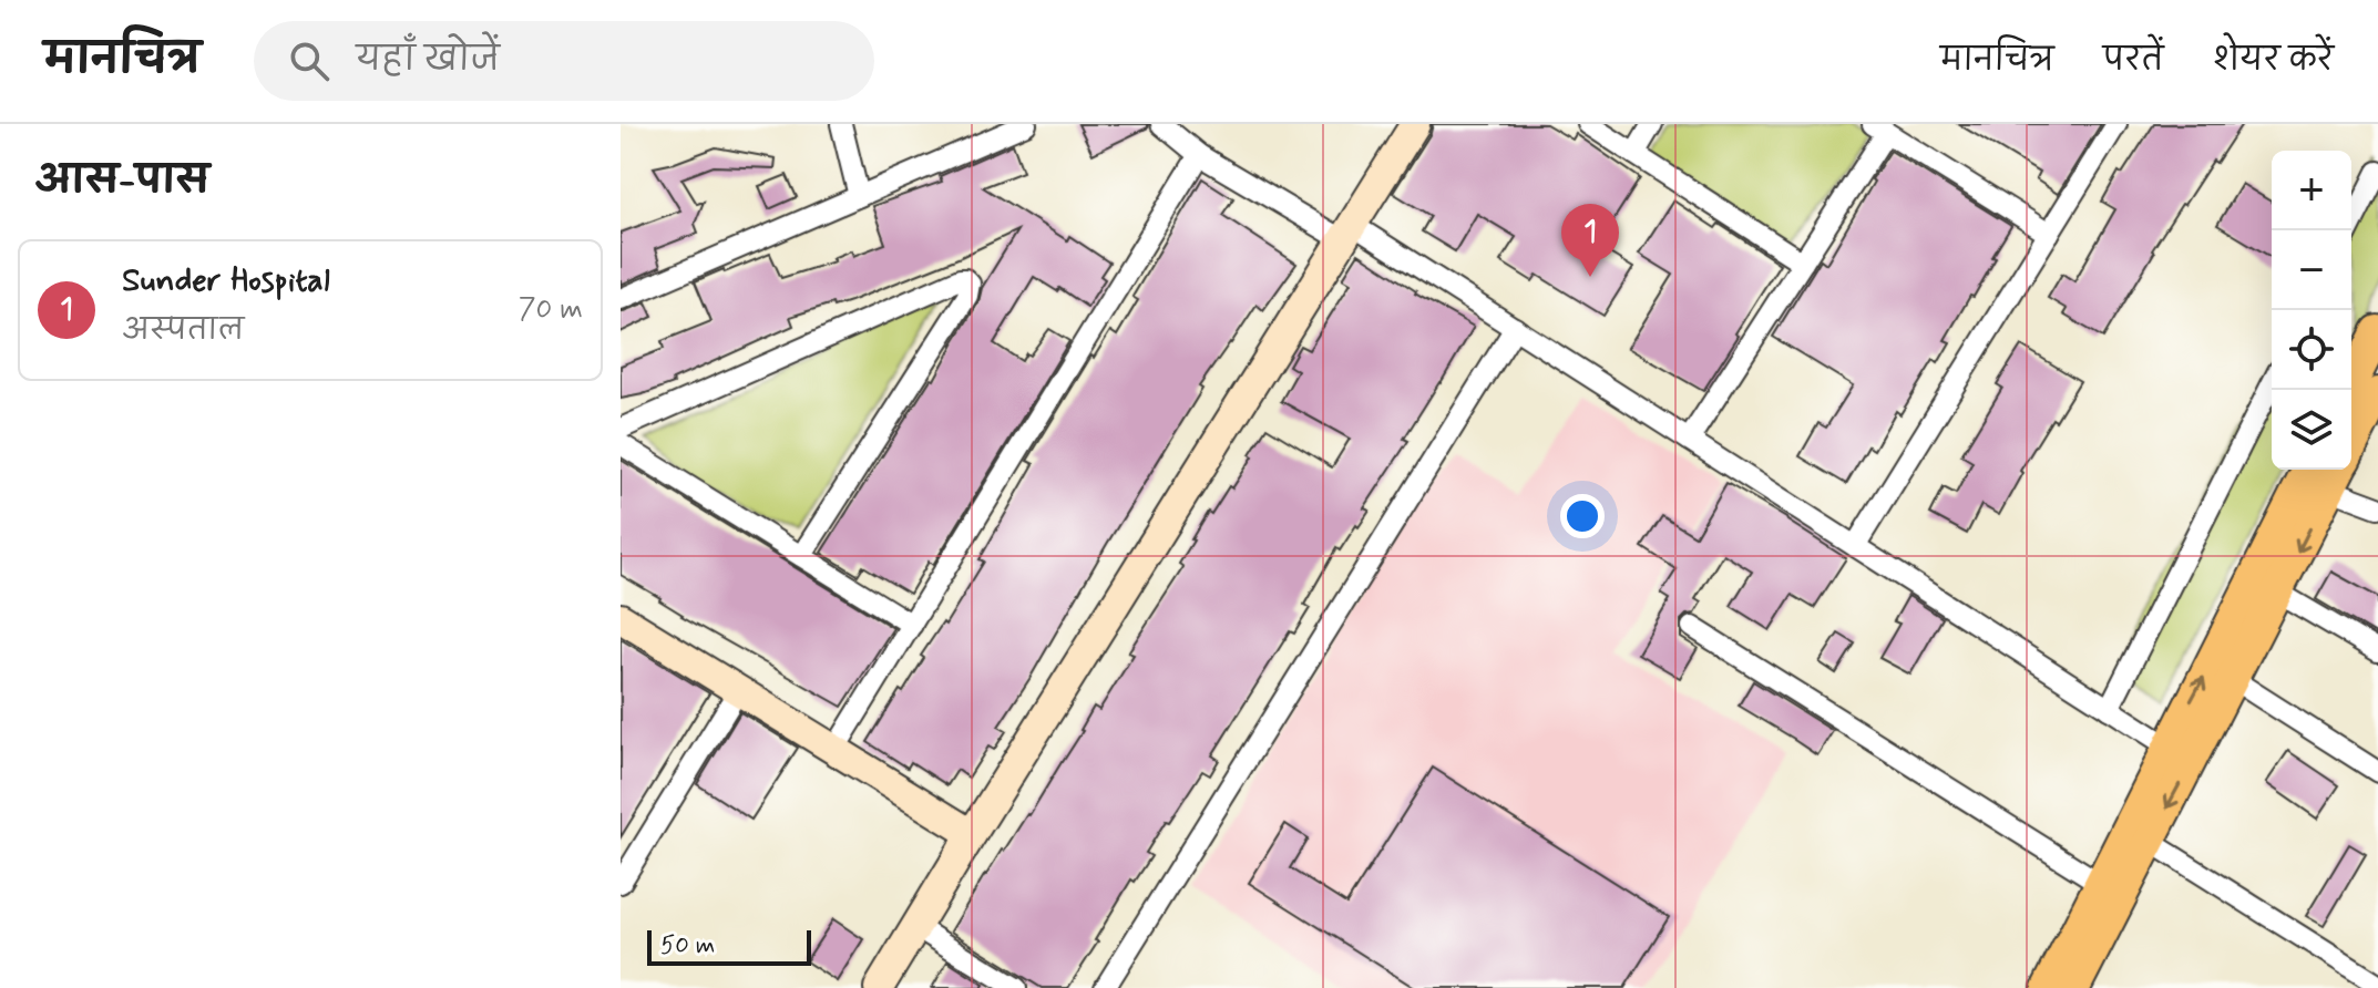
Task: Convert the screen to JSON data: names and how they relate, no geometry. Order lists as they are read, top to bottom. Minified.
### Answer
{"scale_bar":"50 m","page":{"header":"मानचित्र","search":"यहाँ खोजें","nav":["मानचित्र","परतें","शेयर करें"],"heading":"आस-पास","map_buttons":["+","−"],"pins":"1","list":[{"mark":"1","name":"Sunder Hospital","note":"अस्पताल","value":"70 m"}],"scale":"50 m"}}
